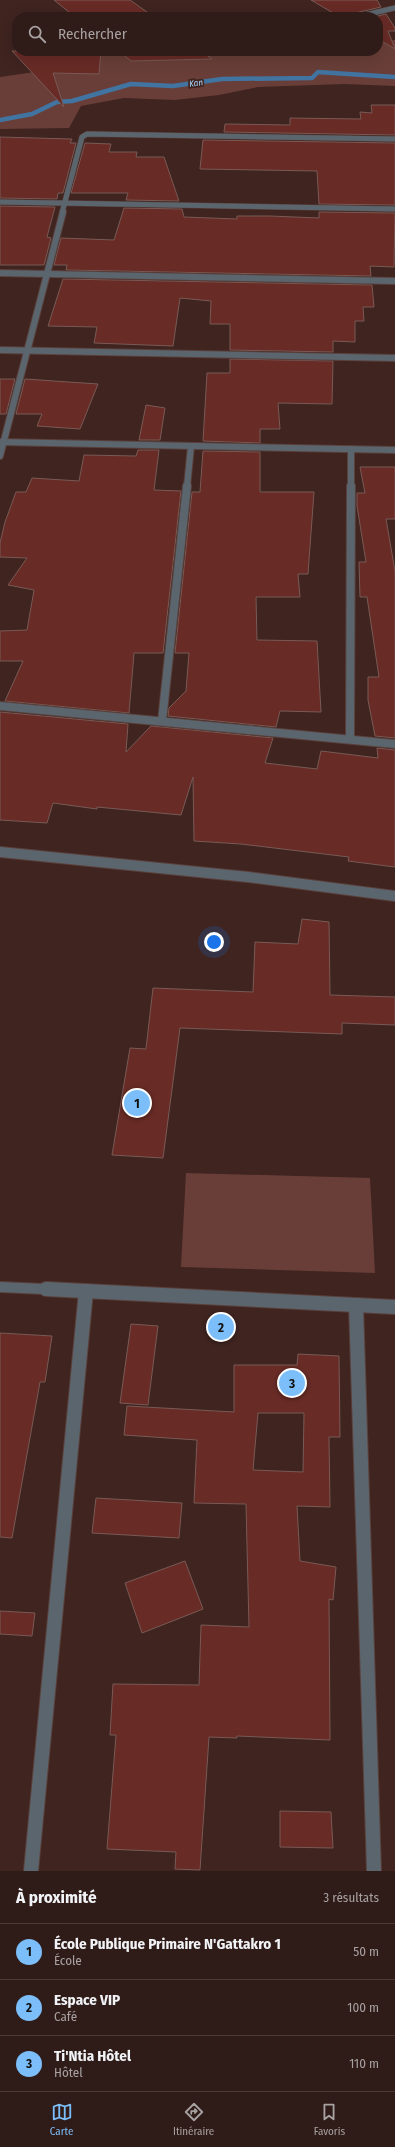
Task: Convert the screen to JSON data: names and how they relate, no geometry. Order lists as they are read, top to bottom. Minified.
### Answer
{"water":["Kan"],"page":{"search":"Rechercher","pins":["1","2","3"],"heading":["À proximité","3 résultats"],"list":[{"mark":"1","name":"École Publique Primaire N'Gattakro 1","note":"École","value":"50 m"},{"mark":"2","name":"Espace VIP","note":"Café","value":"100 m"},{"mark":"3","name":"Ti'Ntia Hôtel","note":"Hôtel","value":"110 m"}],"nav":["Carte","Itinéraire","Favoris"]}}
